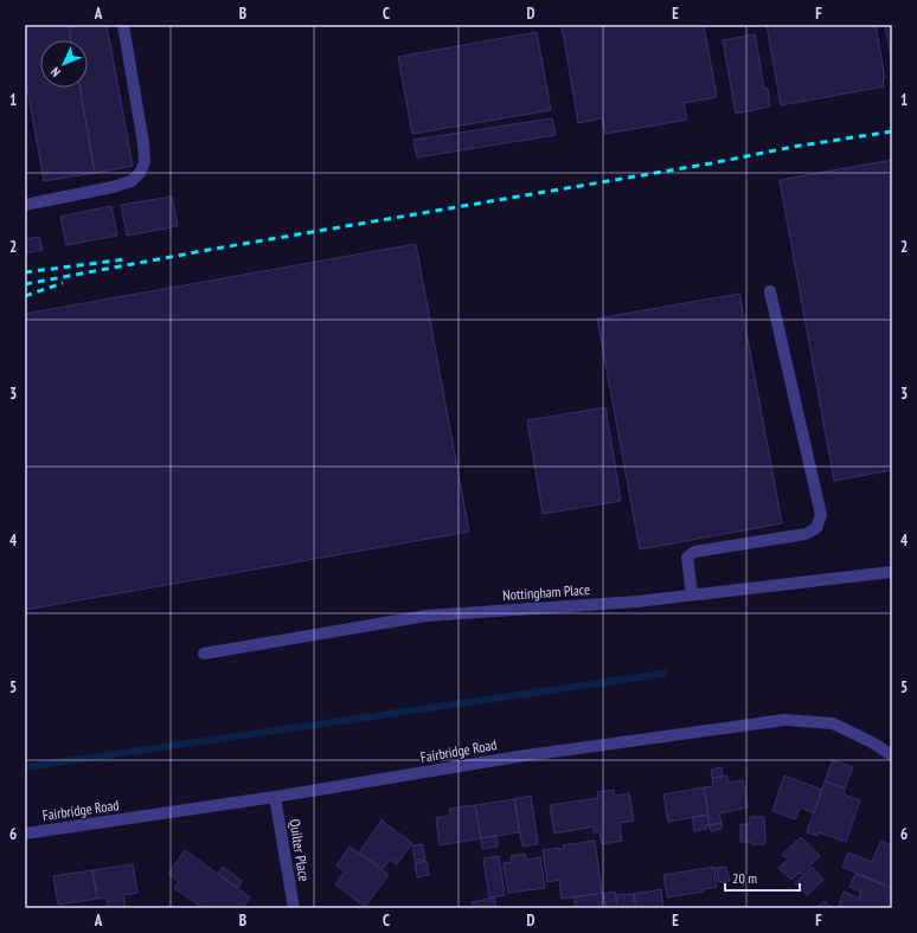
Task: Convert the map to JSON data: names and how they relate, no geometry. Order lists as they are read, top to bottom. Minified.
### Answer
{"streets":{"street":["Nottingham Place","Fairbridge Road","Quilter Place"]},"crossings":[["Fairbridge Road","Quilter Place"]],"scale_bar":"20 m","north":"bottom left","grid":{"columns":["A","B","C","D","E","F"],"rows":["1","2","3","4","5","6"]}}
